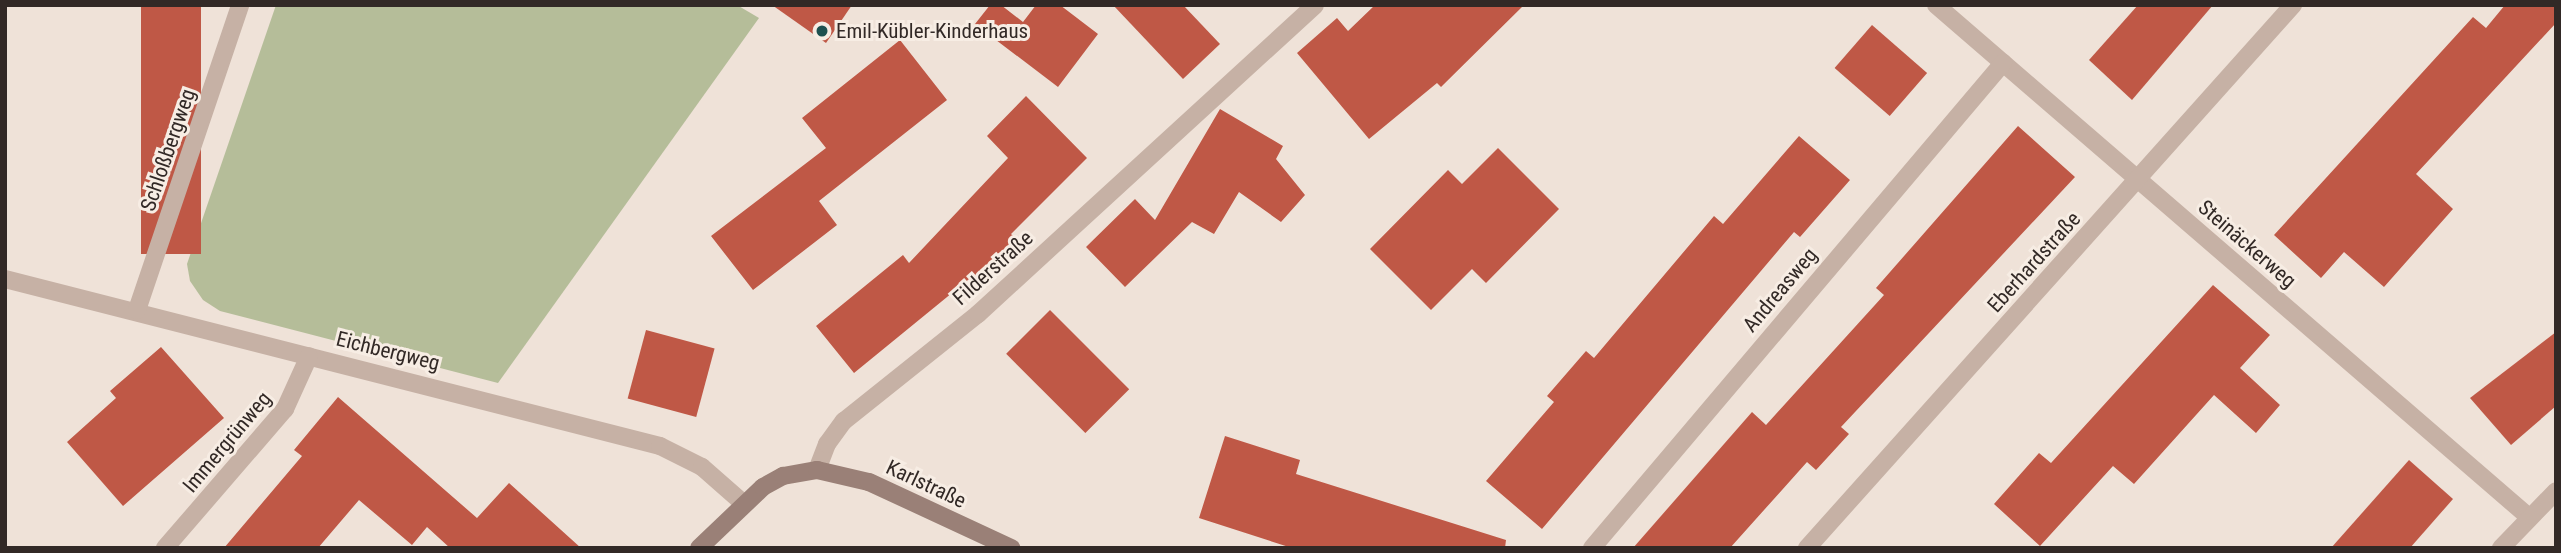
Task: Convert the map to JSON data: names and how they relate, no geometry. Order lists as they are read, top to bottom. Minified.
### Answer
{"streets":{"main road":["Karlstraße"],"street":["Schloßbergweg","Steinäckerweg","Eberhardstraße","Filderstraße","Andreasweg","Eichbergweg","Immergrünweg"]},"crossings":[["Schloßbergweg","Eichbergweg"],["Steinäckerweg","Eberhardstraße"],["Steinäckerweg","Andreasweg"],["Filderstraße","Karlstraße"],["Eichbergweg","Immergrünweg"]],"places":["Emil-Kübler-Kinderhaus"]}
